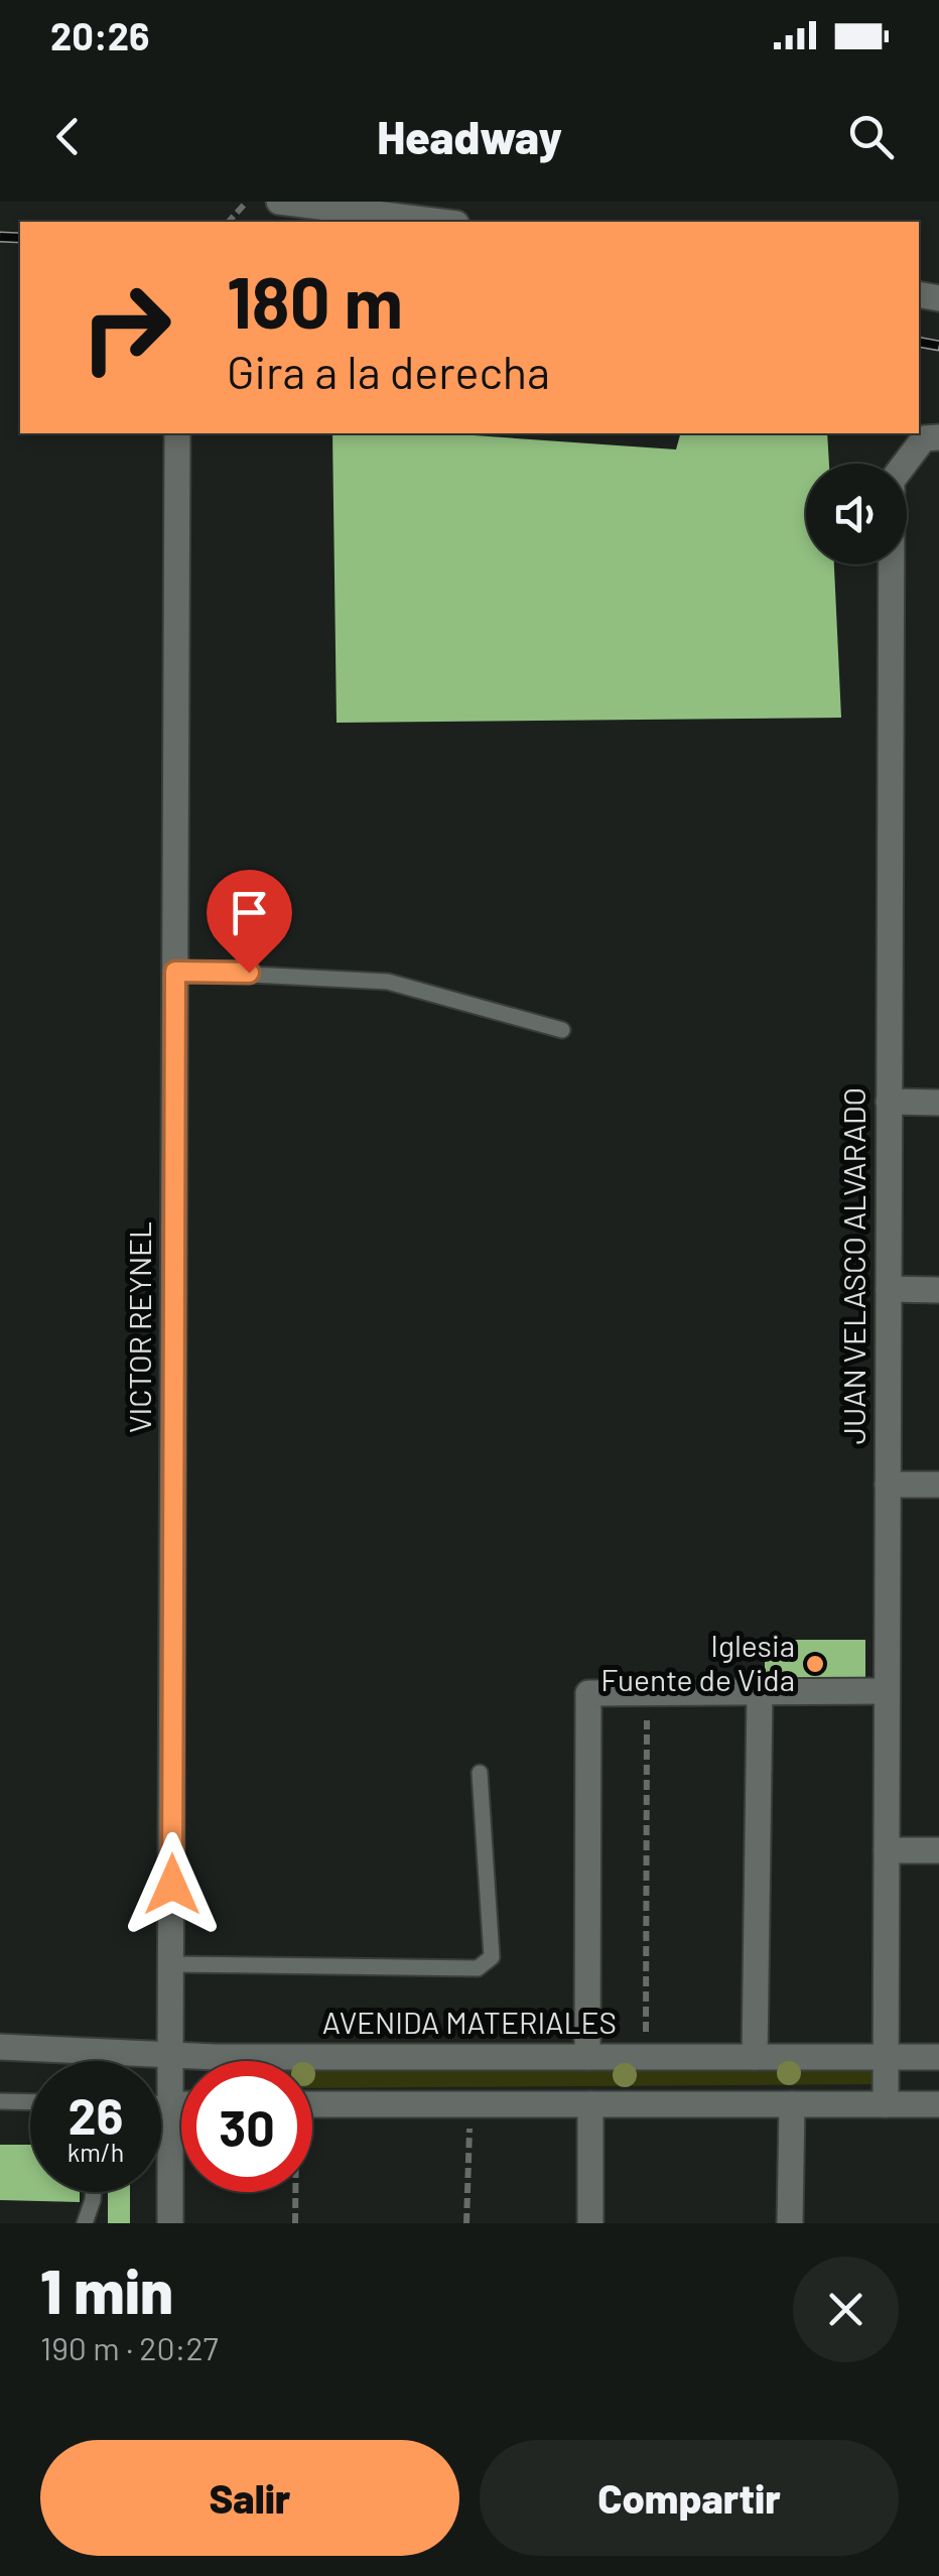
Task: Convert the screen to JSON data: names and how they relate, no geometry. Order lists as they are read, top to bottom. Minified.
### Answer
{"streets":{"street":["JUAN VELASCO ALVARADO","VICTOR REYNEL","AVENIDA MATERIALES"]},"crossings":[["JUAN VELASCO ALVARADO","AVENIDA MATERIALES"],["VICTOR REYNEL","AVENIDA MATERIALES"]],"places":["Iglesia Fuente de Vida"],"page":{"status":"20:26","header":"Headway","turn":["180 m","Gira a la derecha"],"speed":"26 km/h","limit":"30","heading":["1 min","190 m · 20:27"],"buttons":["Salir","Compartir"]}}
